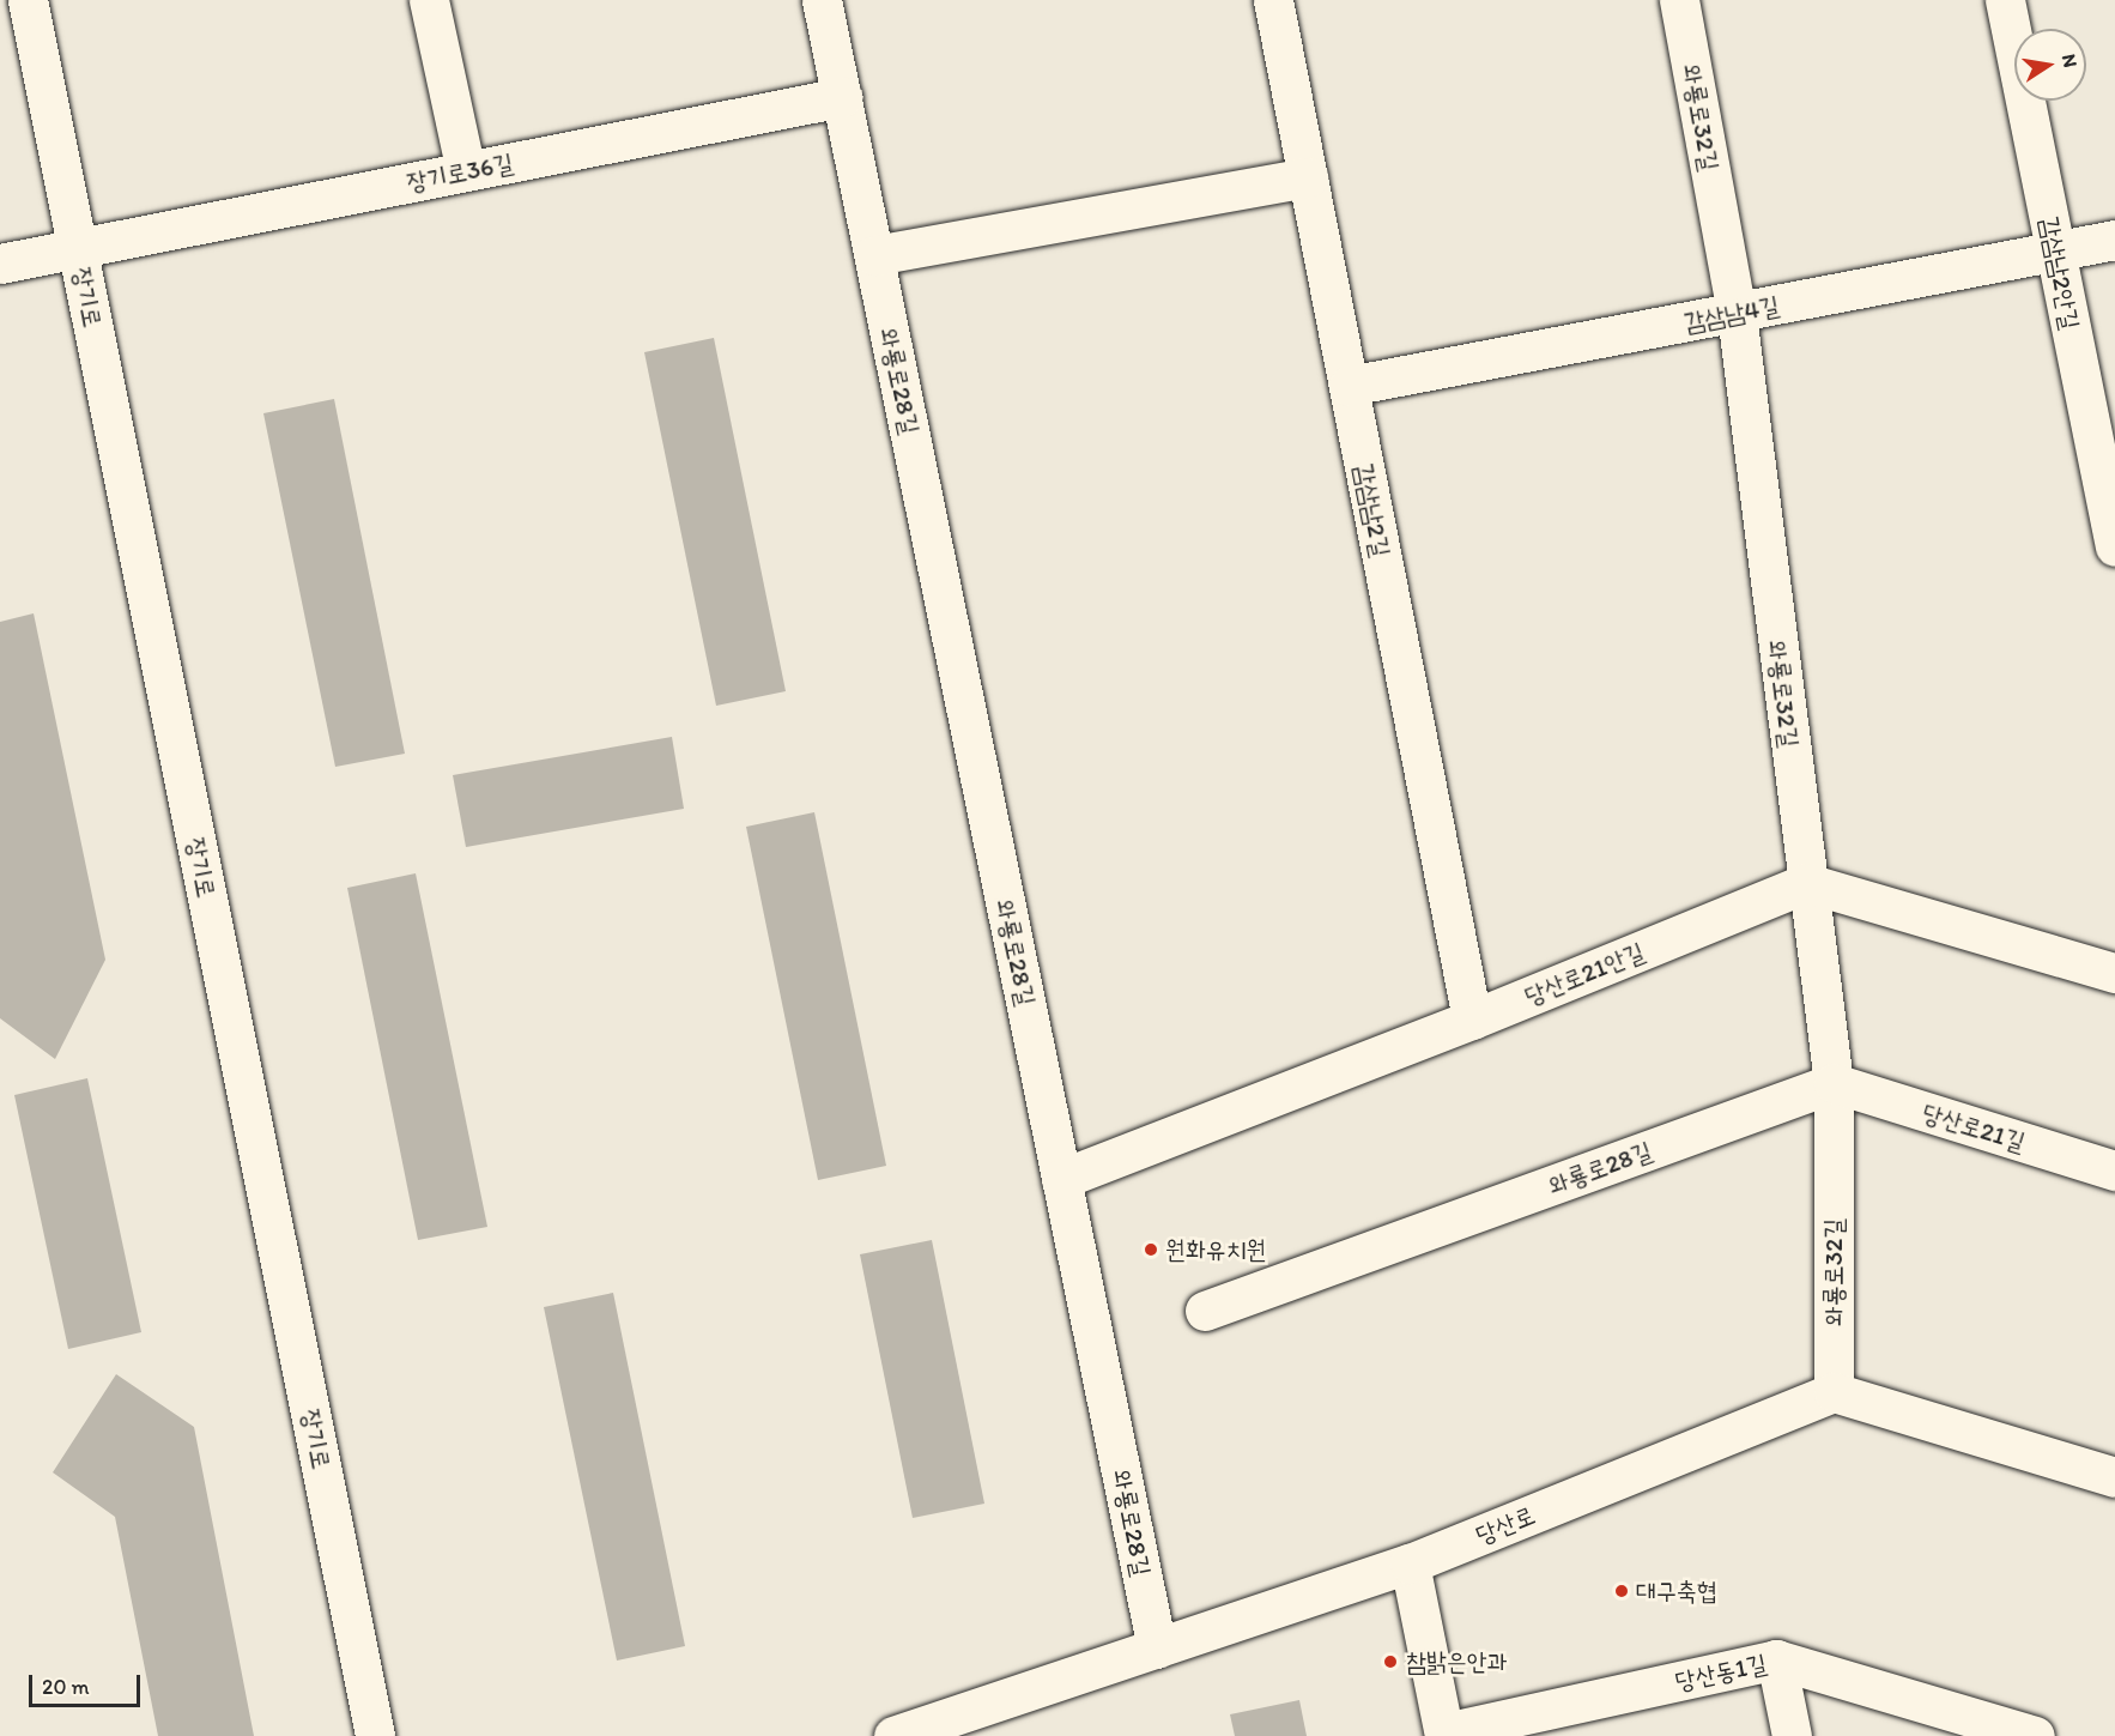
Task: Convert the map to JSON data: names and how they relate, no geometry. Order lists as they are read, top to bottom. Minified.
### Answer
{"streets":{"street":["와룡로32길","장기로36길","감삼남2안길","장기로","감삼남4길","와룡로28길","감삼남2길","당산로21안길","당산로21길","당산로","당산동1길"]},"crossings":[["와룡로32길","감삼남4길"],["와룡로32길","와룡로28길"],["와룡로32길","당산로21안길"],["와룡로32길","당산로21길"],["와룡로32길","당산로"],["장기로36길","장기로"],["장기로36길","와룡로28길"],["감삼남2안길","감삼남4길"],["감삼남4길","감삼남2길"],["와룡로28길","당산로21안길"],["와룡로28길","당산로21길"],["와룡로28길","당산로"],["감삼남2길","당산로21안길"]],"places":["원화유치원","대구축협","참밝은안과"],"scale_bar":"20 m","north":"right"}
